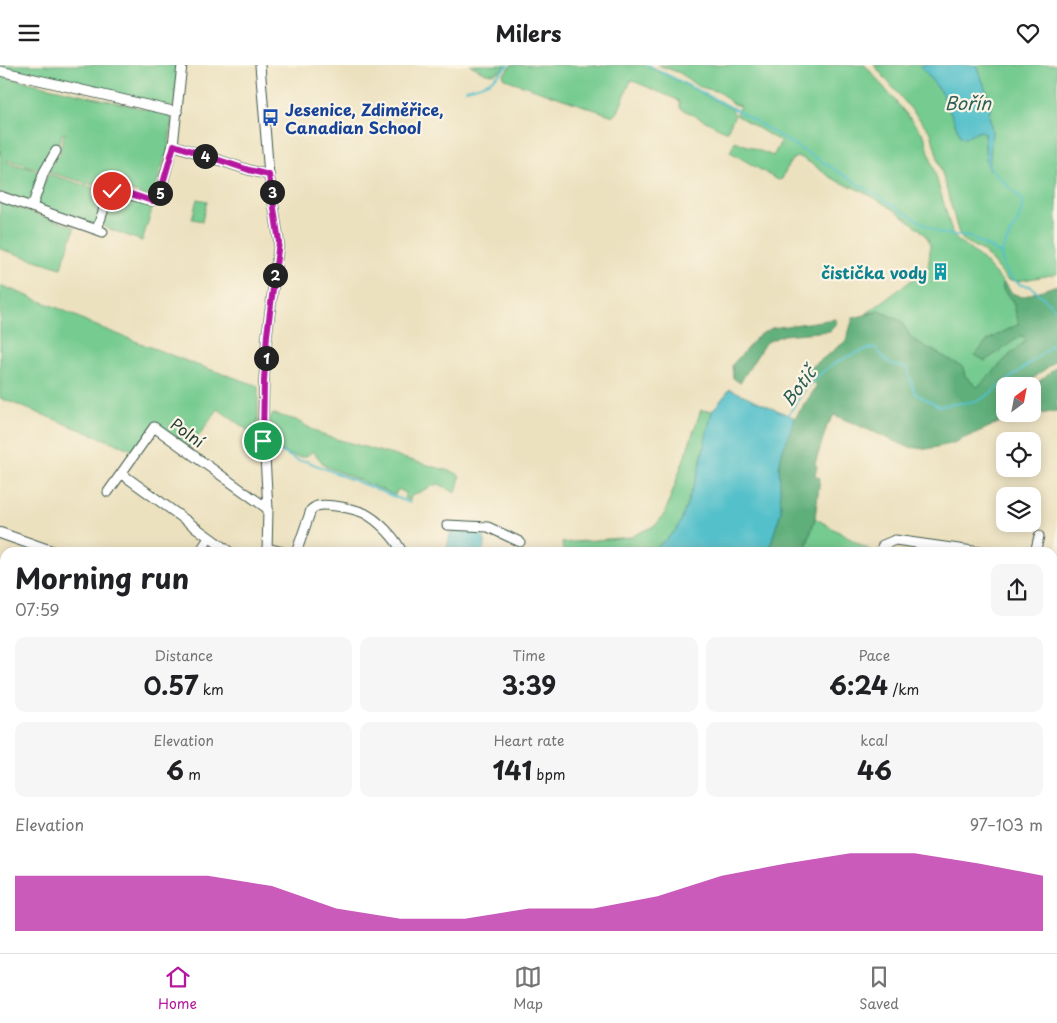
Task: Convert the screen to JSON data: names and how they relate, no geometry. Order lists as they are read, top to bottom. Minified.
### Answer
{"streets":{"street":["Polní"]},"water":["Bořín","Botič"],"places":{"bus stop":["Jesenice, Zdiměřice, Canadian School"],"building":["čistička vody"]},"north":"top right","page":{"header":"Milers","pins":["4","3","5","2","1"],"heading":["Morning run","07:59"],"stats":[["Distance","0.57 km"],["Time","3:39"],["Pace","6:24 /km"],["Elevation","6 m"],["Heart rate","141 bpm"],["kcal","46"]],"chart":["Elevation","97–103 m"],"tabs":["Home","Map","Saved"]}}
